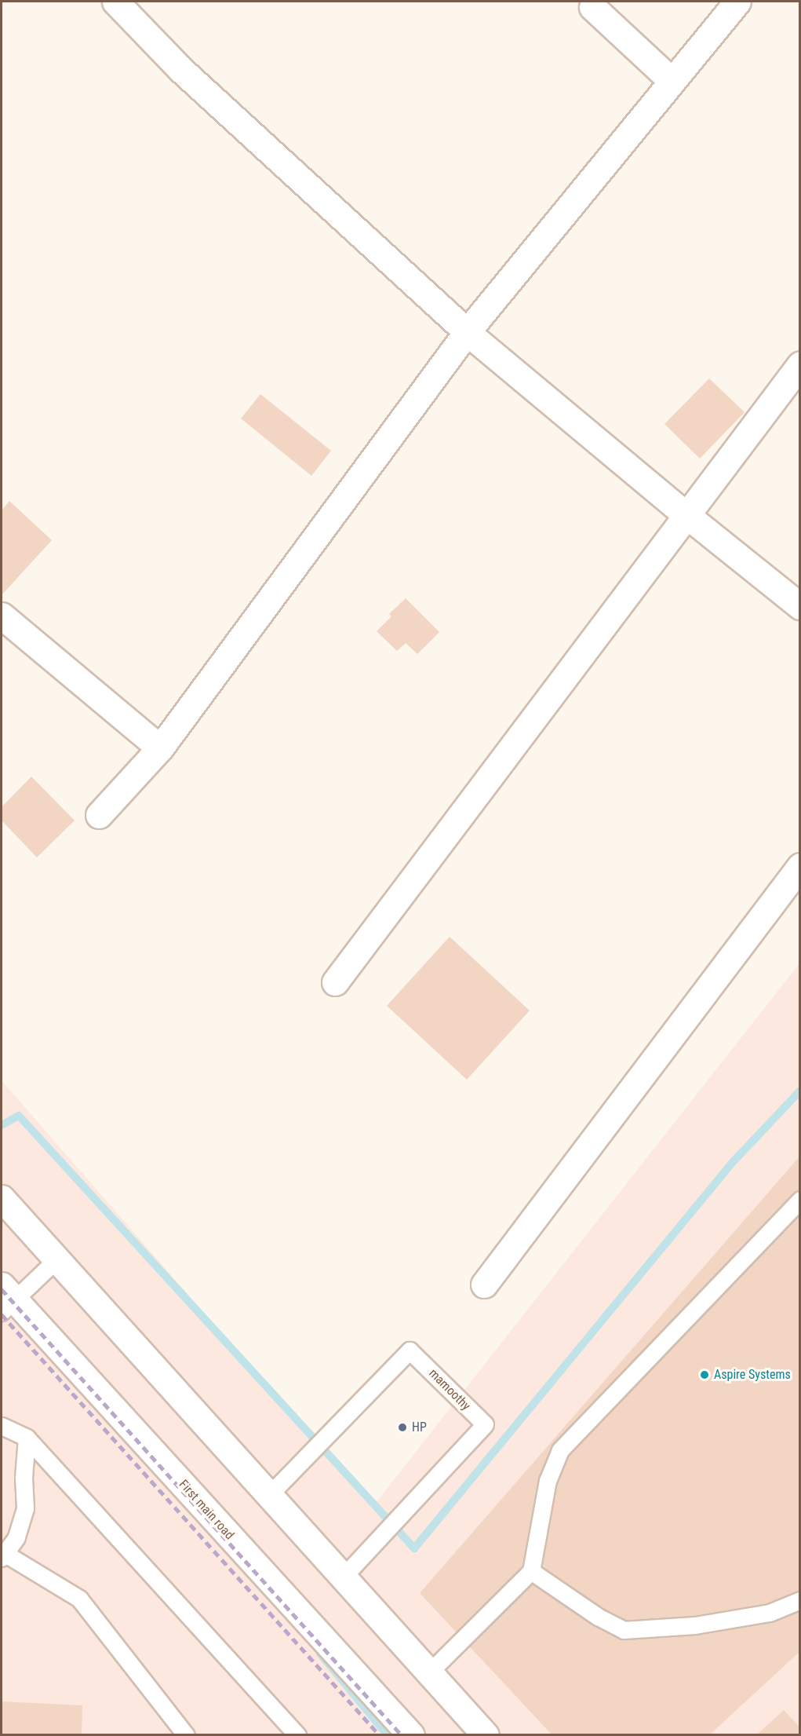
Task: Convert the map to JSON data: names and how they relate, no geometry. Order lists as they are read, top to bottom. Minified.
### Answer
{"streets":{"street":["First main road"],"lane":["mamoothy"]},"places":["Aspire Systems","HP"]}
